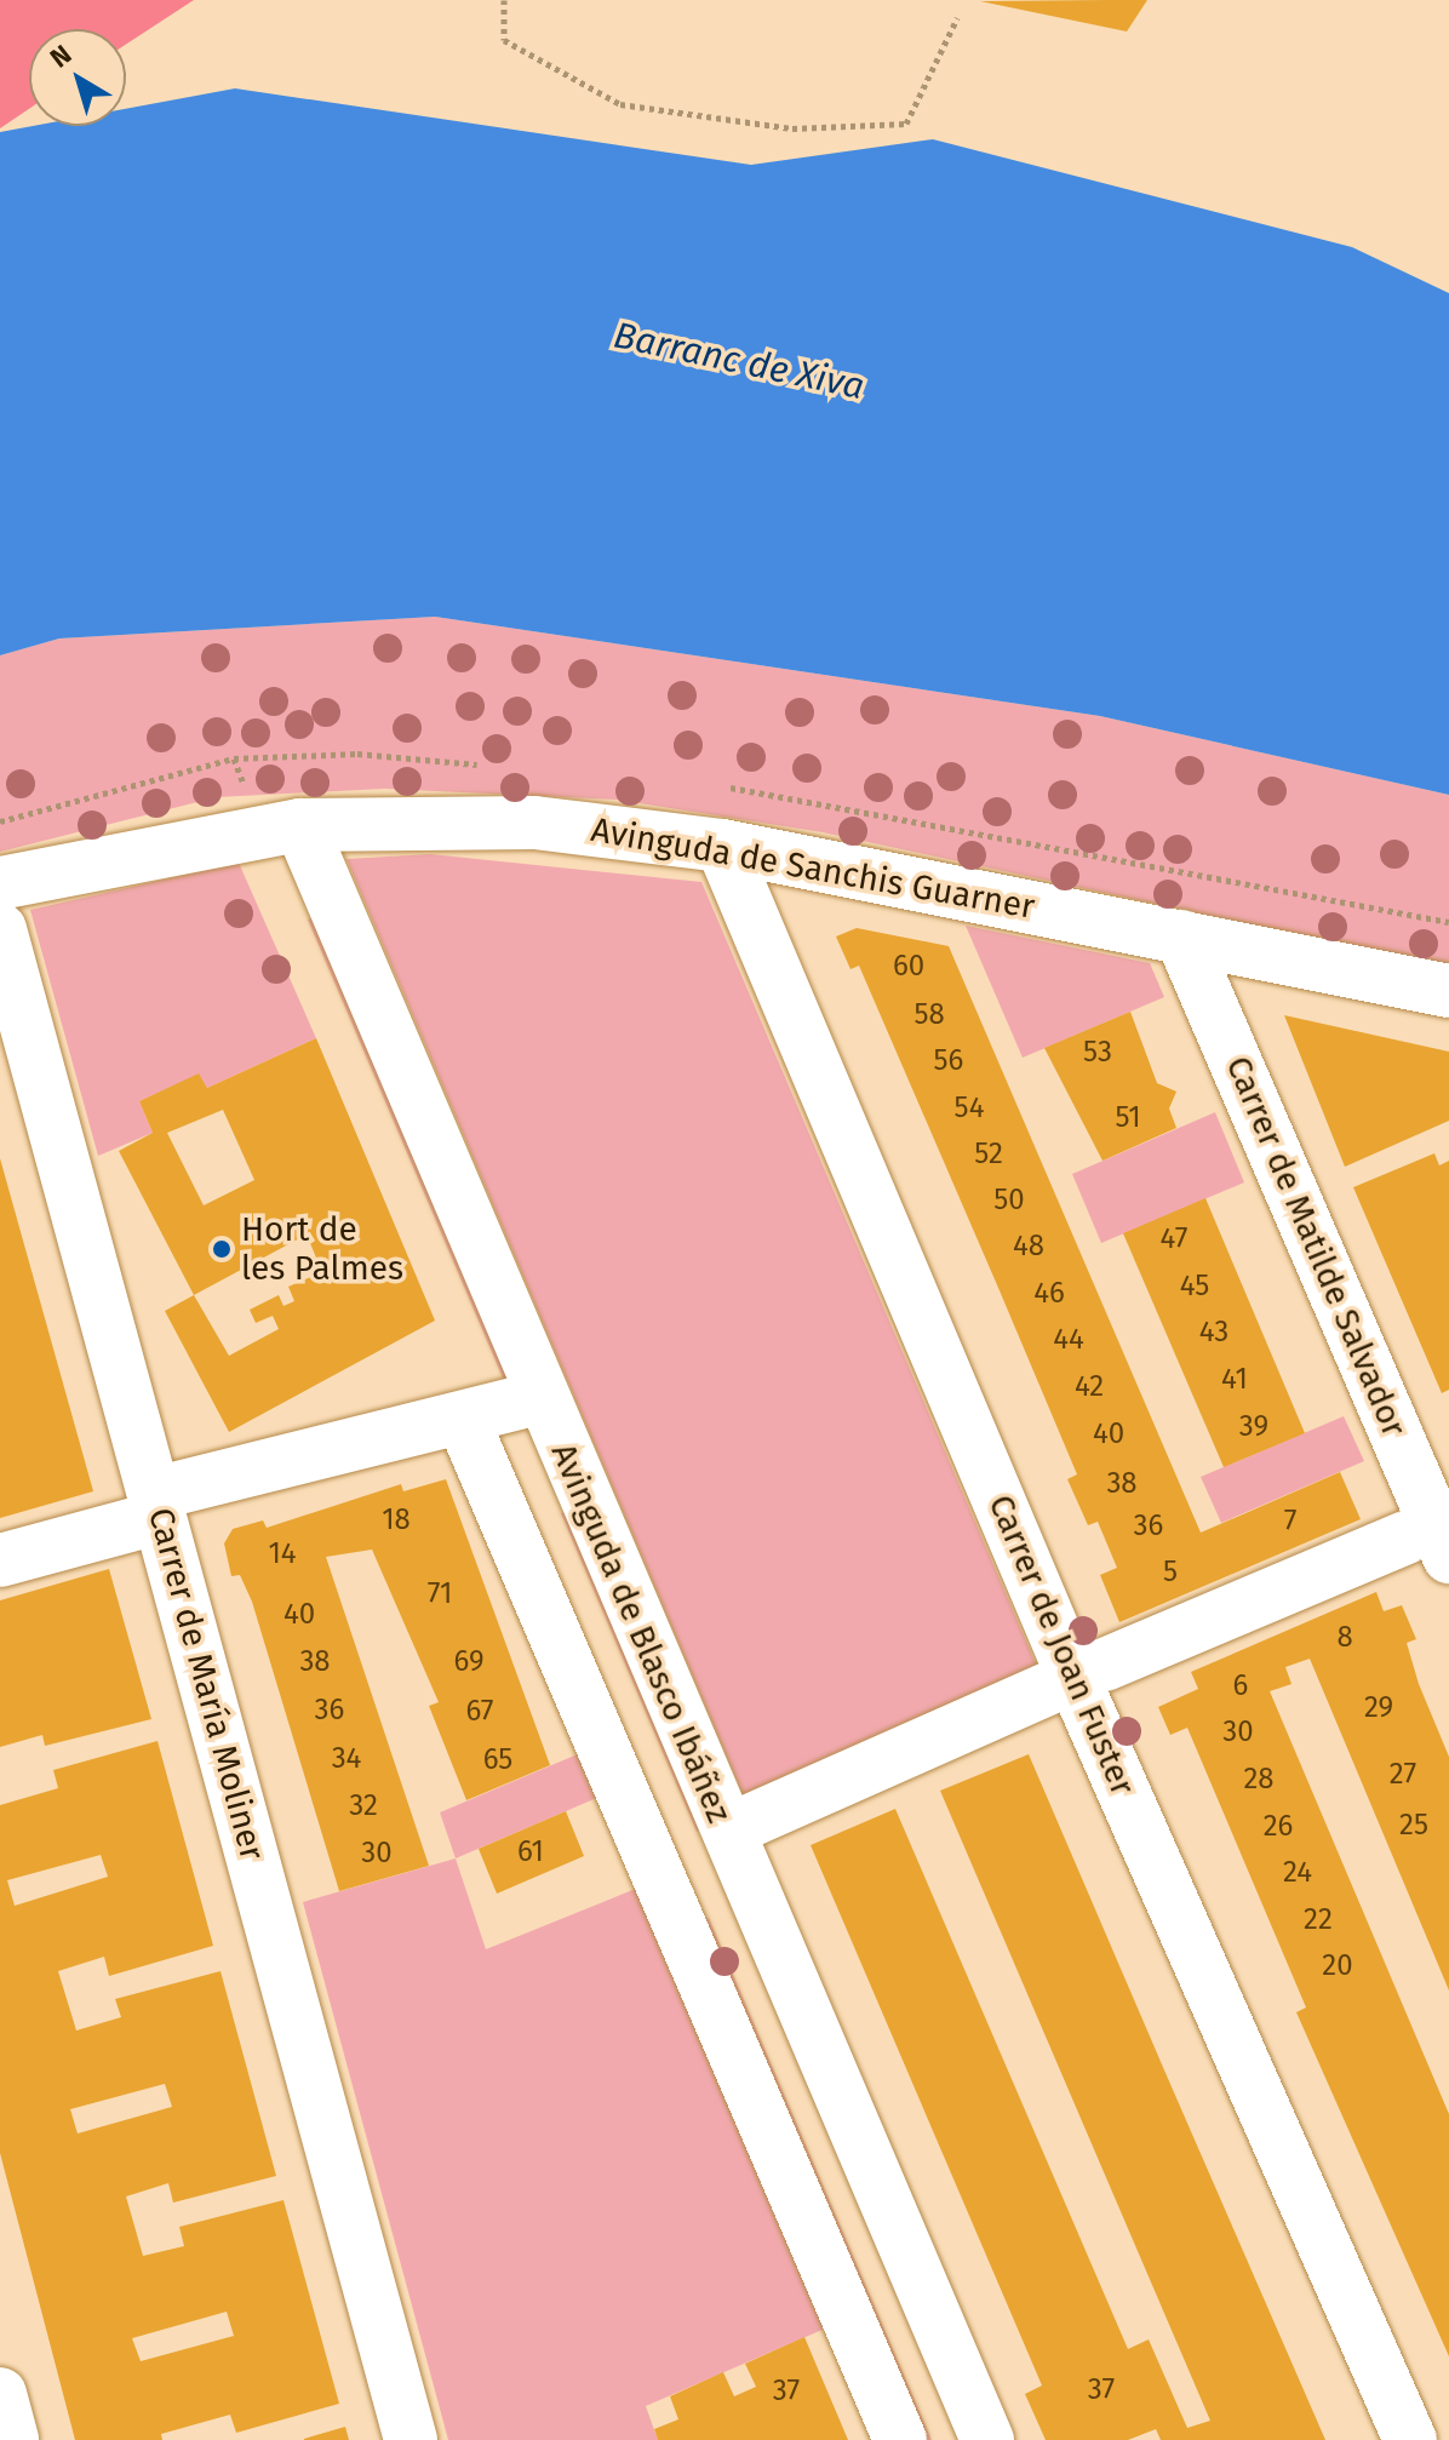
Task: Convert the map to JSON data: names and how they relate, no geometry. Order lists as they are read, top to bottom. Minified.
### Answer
{"streets":{"street":["Avinguda de Sanchis Guarner","Carrer de Matilde Salvador","Avinguda de Blasco Ibáñez","Carrer de Joan Fuster","Carrer de María Moliner"]},"crossings":[["Avinguda de Sanchis Guarner","Carrer de Matilde Salvador"],["Avinguda de Sanchis Guarner","Avinguda de Blasco Ibáñez"],["Avinguda de Sanchis Guarner","Carrer de Joan Fuster"]],"water":["Barranc de Xiva"],"places":["Hort de les Palmes"],"house_numbers":["60","58","53","56","54","51","52","50","47","48","45","46","43","44","41","42","39","40","38","18","7","36","14","5","71","40","8","38","69","6","29","36","67","30","34","65","27","28","32","25","26","61","30","24","22","20","37","37"],"north":"top left"}
